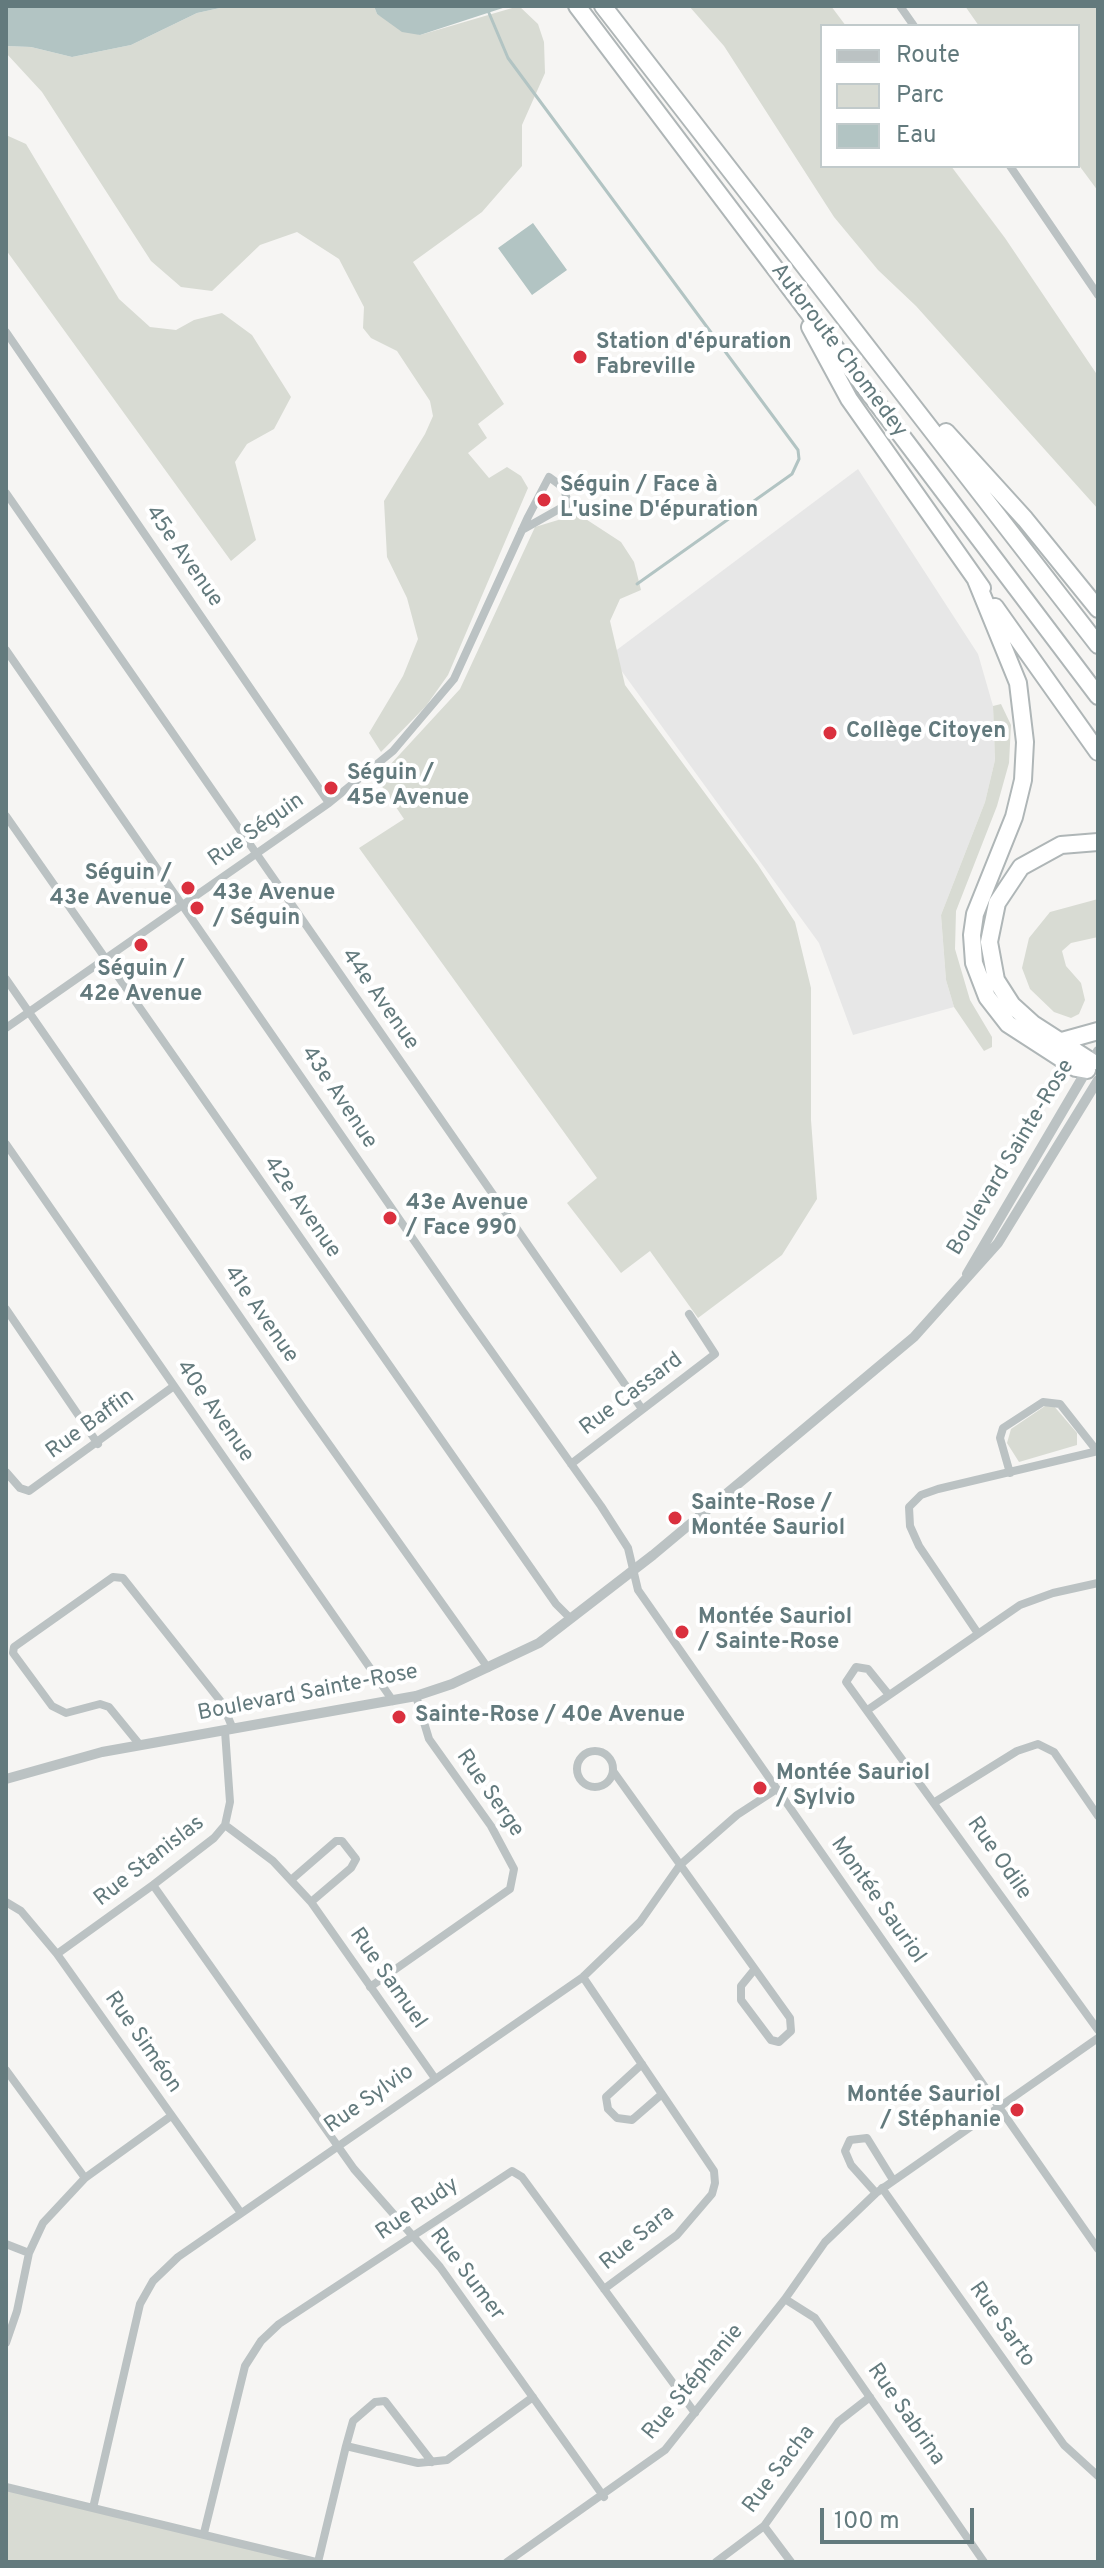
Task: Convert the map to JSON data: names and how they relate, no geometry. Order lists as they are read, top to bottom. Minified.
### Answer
{"streets":{"highway":["Autoroute Chomedey"],"street":["45e Avenue","Rue Séguin","44e Avenue","43e Avenue","Boulevard Sainte-Rose","42e Avenue","41e Avenue","Rue Cassard","40e Avenue","Rue Baffin","Rue Serge","Rue Odile","Rue Stanislas","Montée Sauriol","Rue Samuel","Rue Siméon","Rue Sylvio","Rue Rudy","Rue Sara","Rue Sumer","Rue Sarto","Rue Stéphanie","Rue Sabrina","Rue Sacha"]},"crossings":[["45e Avenue","Rue Séguin"],["Rue Séguin","44e Avenue"],["Rue Séguin","43e Avenue"],["Rue Séguin","42e Avenue"],["Rue Séguin","41e Avenue"],["44e Avenue","Rue Cassard"],["43e Avenue","Boulevard Sainte-Rose"],["43e Avenue","Rue Cassard"],["43e Avenue","Montée Sauriol"],["Boulevard Sainte-Rose","42e Avenue"],["Boulevard Sainte-Rose","41e Avenue"],["Boulevard Sainte-Rose","40e Avenue"],["Boulevard Sainte-Rose","Rue Serge"],["Boulevard Sainte-Rose","Rue Stanislas"],["Boulevard Sainte-Rose","Montée Sauriol"],["40e Avenue","Rue Baffin"],["Rue Serge","Rue Samuel"],["Rue Stanislas","Rue Samuel"],["Rue Stanislas","Rue Siméon"],["Rue Stanislas","Rue Sumer"],["Montée Sauriol","Rue Sylvio"],["Montée Sauriol","Rue Stéphanie"],["Rue Samuel","Rue Sylvio"],["Rue Siméon","Rue Sylvio"],["Rue Sylvio","Rue Sara"],["Rue Sylvio","Rue Sumer"],["Rue Rudy","Rue Sara"],["Rue Rudy","Rue Sumer"],["Rue Rudy","Rue Stéphanie"],["Rue Sumer","Rue Stéphanie"],["Rue Sarto","Rue Stéphanie"],["Rue Stéphanie","Rue Sabrina"],["Rue Sabrina","Rue Sacha"]],"places":["Station d'épuration Fabreville","Séguin / Face à L'usine D'épuration","Collège Citoyen","Séguin / 45e Avenue","Séguin / 43e Avenue","43e Avenue / Séguin","Séguin / 42e Avenue","43e Avenue / Face 990","Sainte-Rose / Montée Sauriol","Montée Sauriol / Sainte-Rose","Sainte-Rose / 40e Avenue","Montée Sauriol / Sylvio","Montée Sauriol / Stéphanie"],"legend":["Route","Parc","Eau"],"scale_bar":"100 m"}
